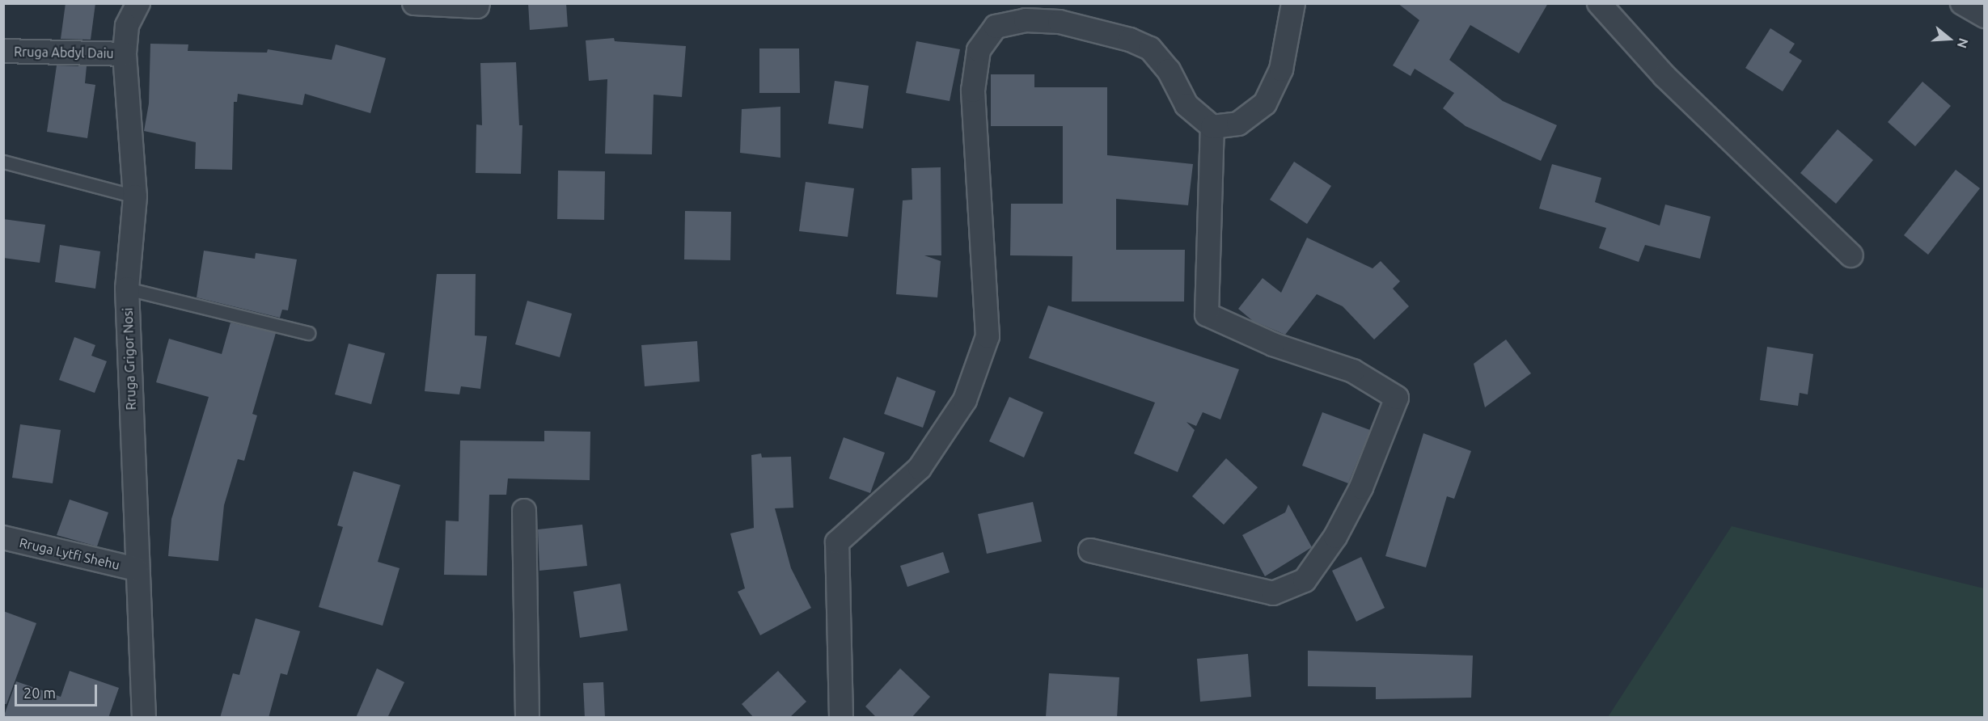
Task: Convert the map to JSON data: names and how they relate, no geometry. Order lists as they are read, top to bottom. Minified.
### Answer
{"streets":{"street":["Rruga Abdyl Daiu","Rruga Grigor Nosi","Rruga Lytfi Shehu"]},"crossings":[["Rruga Abdyl Daiu","Rruga Grigor Nosi"],["Rruga Grigor Nosi","Rruga Lytfi Shehu"]],"scale_bar":"20 m","north":"right"}
